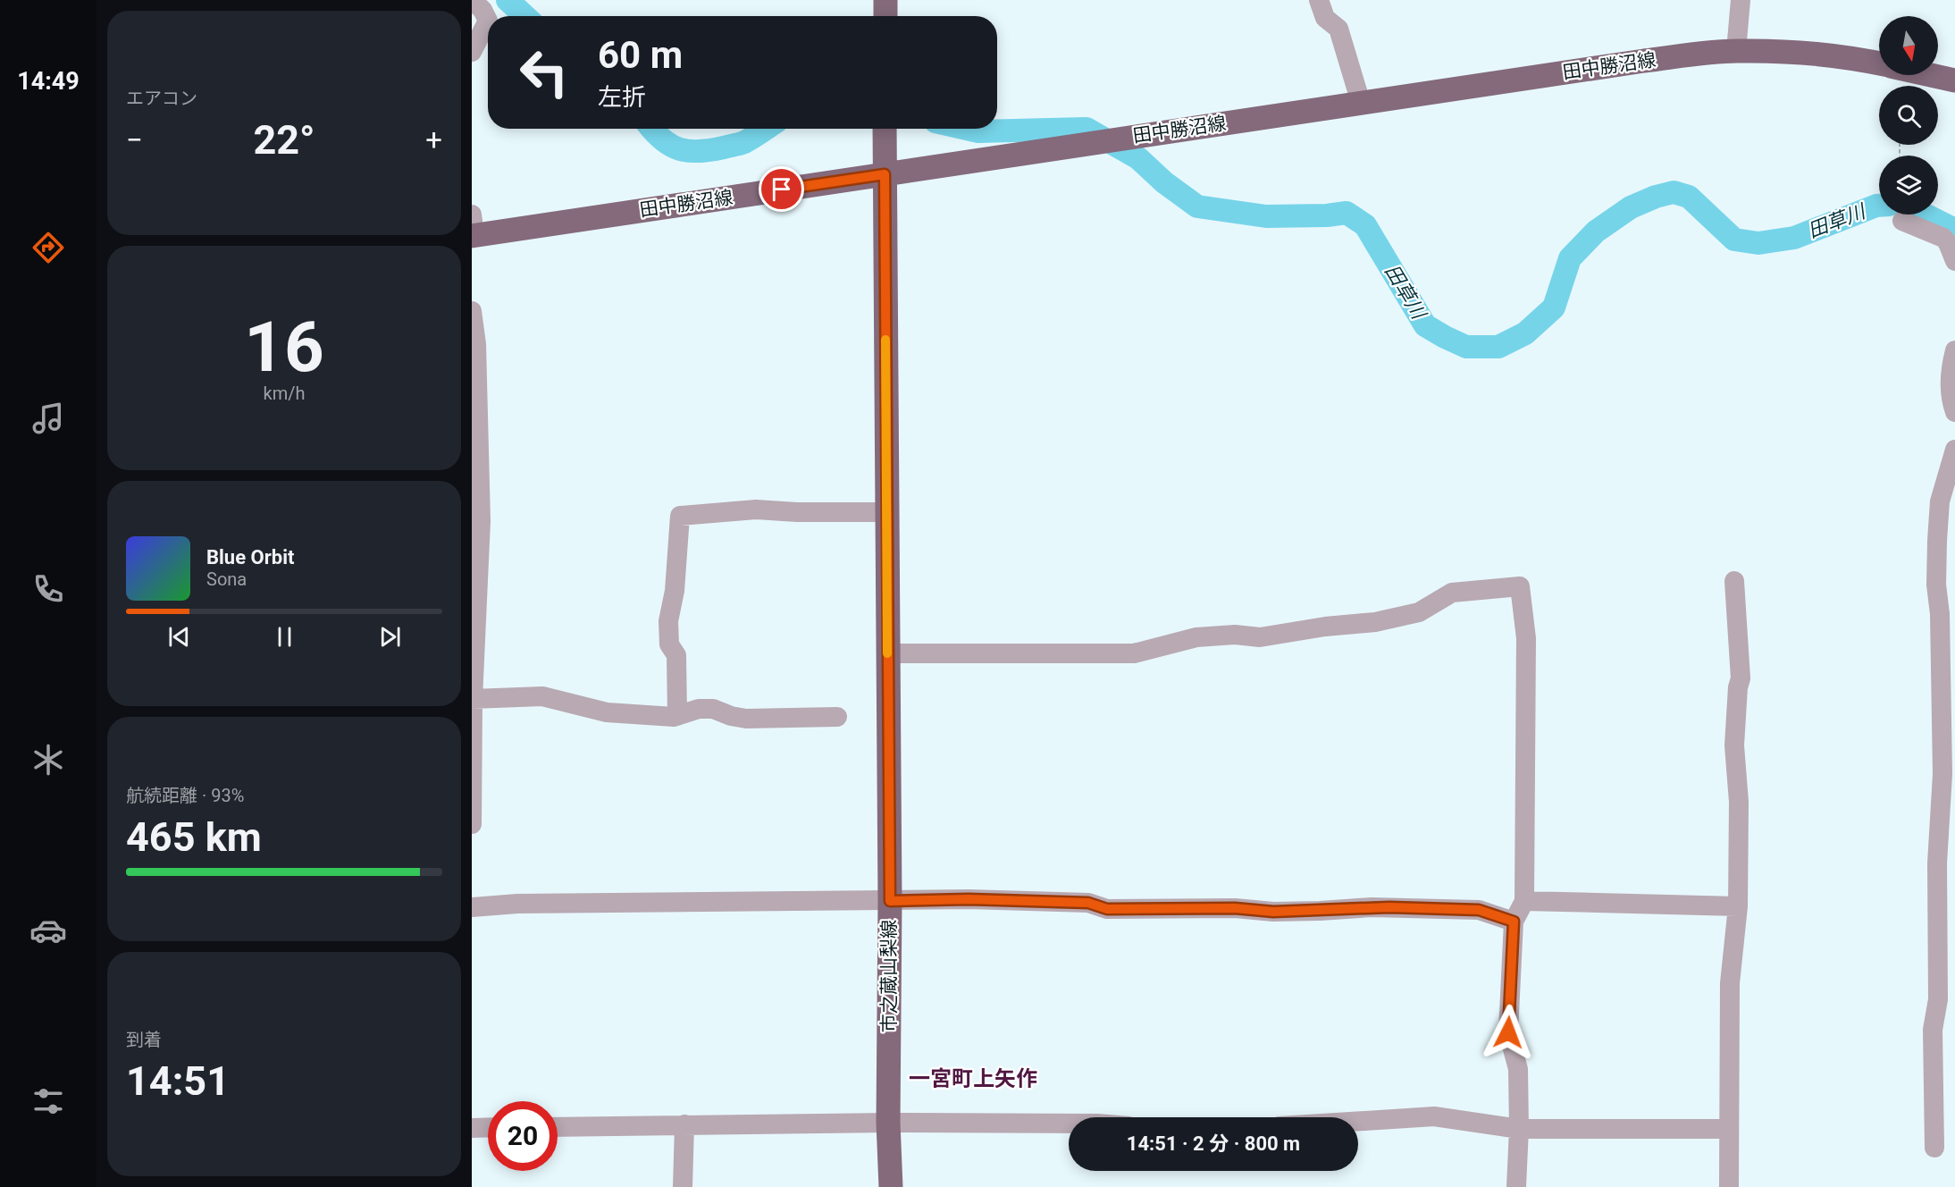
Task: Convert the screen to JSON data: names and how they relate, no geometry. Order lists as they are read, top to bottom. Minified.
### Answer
{"streets":{"main road":["田中勝沼線","市之蔵山梨線"]},"crossings":[["田中勝沼線","市之蔵山梨線"]],"districts":["一宮町上矢作"],"water":["田草川"],"north":"bottom","page":{"tabs":"14:49","tile":["エアコン",["16","km/h"],["航続距離 · 93%","465 km"],["到着","14:51"]],"turn":["60 m","左折"],"heat":["−","22°","+"],"song":["Blue Orbit","Sona"],"limit":"20","trip":"14:51 · 2 分 · 800 m"}}
